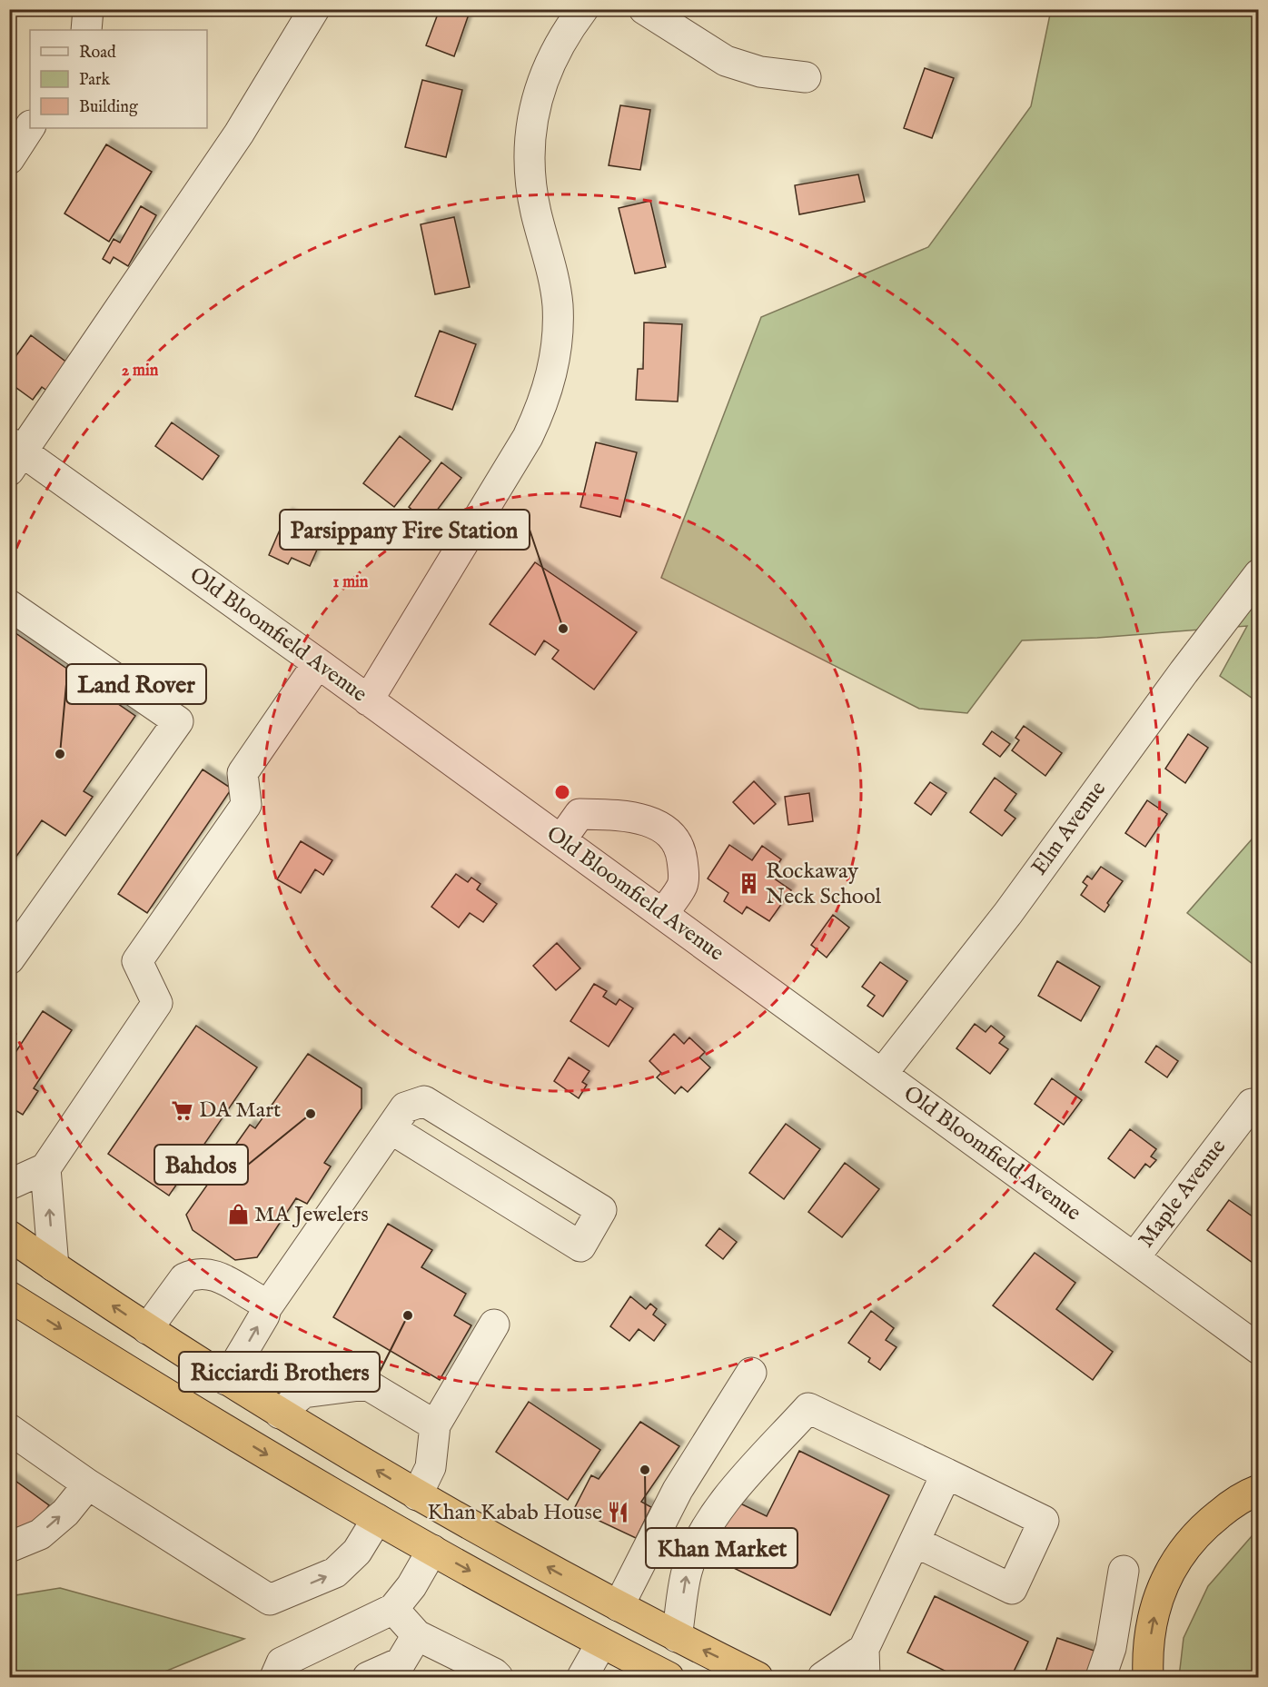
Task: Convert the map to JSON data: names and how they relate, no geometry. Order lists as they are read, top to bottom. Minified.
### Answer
{"streets":{"street":["Old Bloomfield Avenue","Elm Avenue","Maple Avenue"]},"crossings":[["Old Bloomfield Avenue","Elm Avenue"],["Old Bloomfield Avenue","Maple Avenue"]],"places":{"other":["Parsippany Fire Station","Land Rover","Bahdos","Ricciardi Brothers","Khan Market"],"building":["Rockaway Neck School"],"supermarket":["DA Mart"],"shop":["MA Jewelers"],"restaurant":["Khan Kabab House"]},"legend":["Road","Park","Building"],"rings":["2 min","1 min"]}
